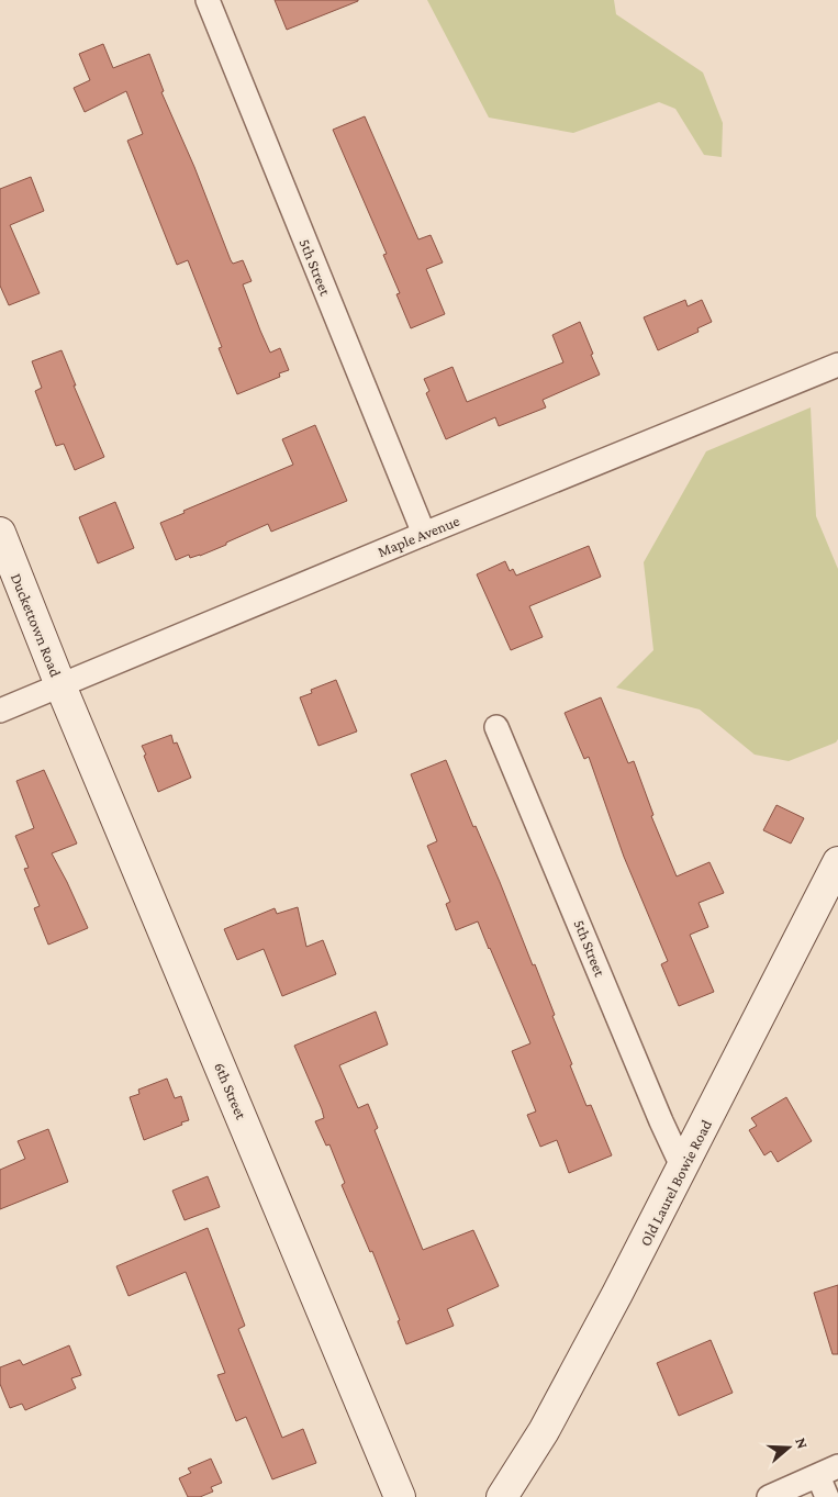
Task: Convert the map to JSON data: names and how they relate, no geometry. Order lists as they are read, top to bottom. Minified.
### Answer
{"streets":{"street":["5th Street","Maple Avenue","Duckettown Road","6th Street","Old Laurel Bowie Road"]},"crossings":[["5th Street","Maple Avenue"],["5th Street","Old Laurel Bowie Road"],["Maple Avenue","Duckettown Road"],["Maple Avenue","6th Street"],["Duckettown Road","6th Street"]],"north":"right"}
